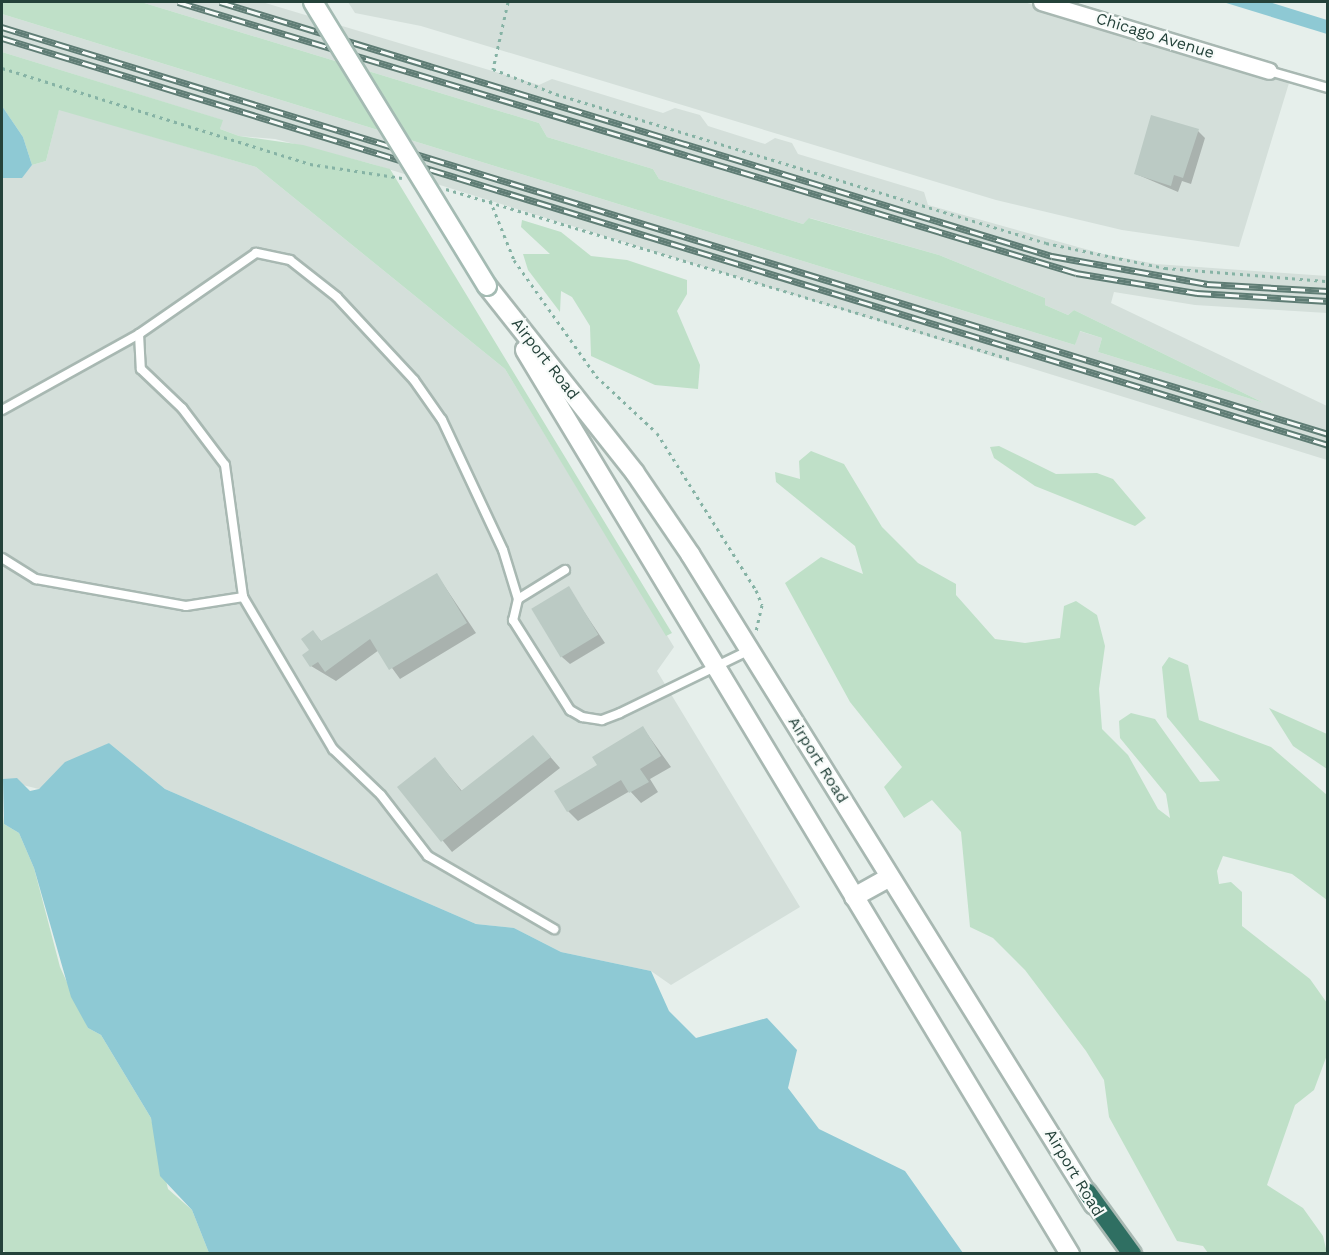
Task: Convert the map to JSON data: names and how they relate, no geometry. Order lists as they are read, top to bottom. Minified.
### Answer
{"streets":{"main road":["Airport Road"],"street":["Chicago Avenue"]}}
